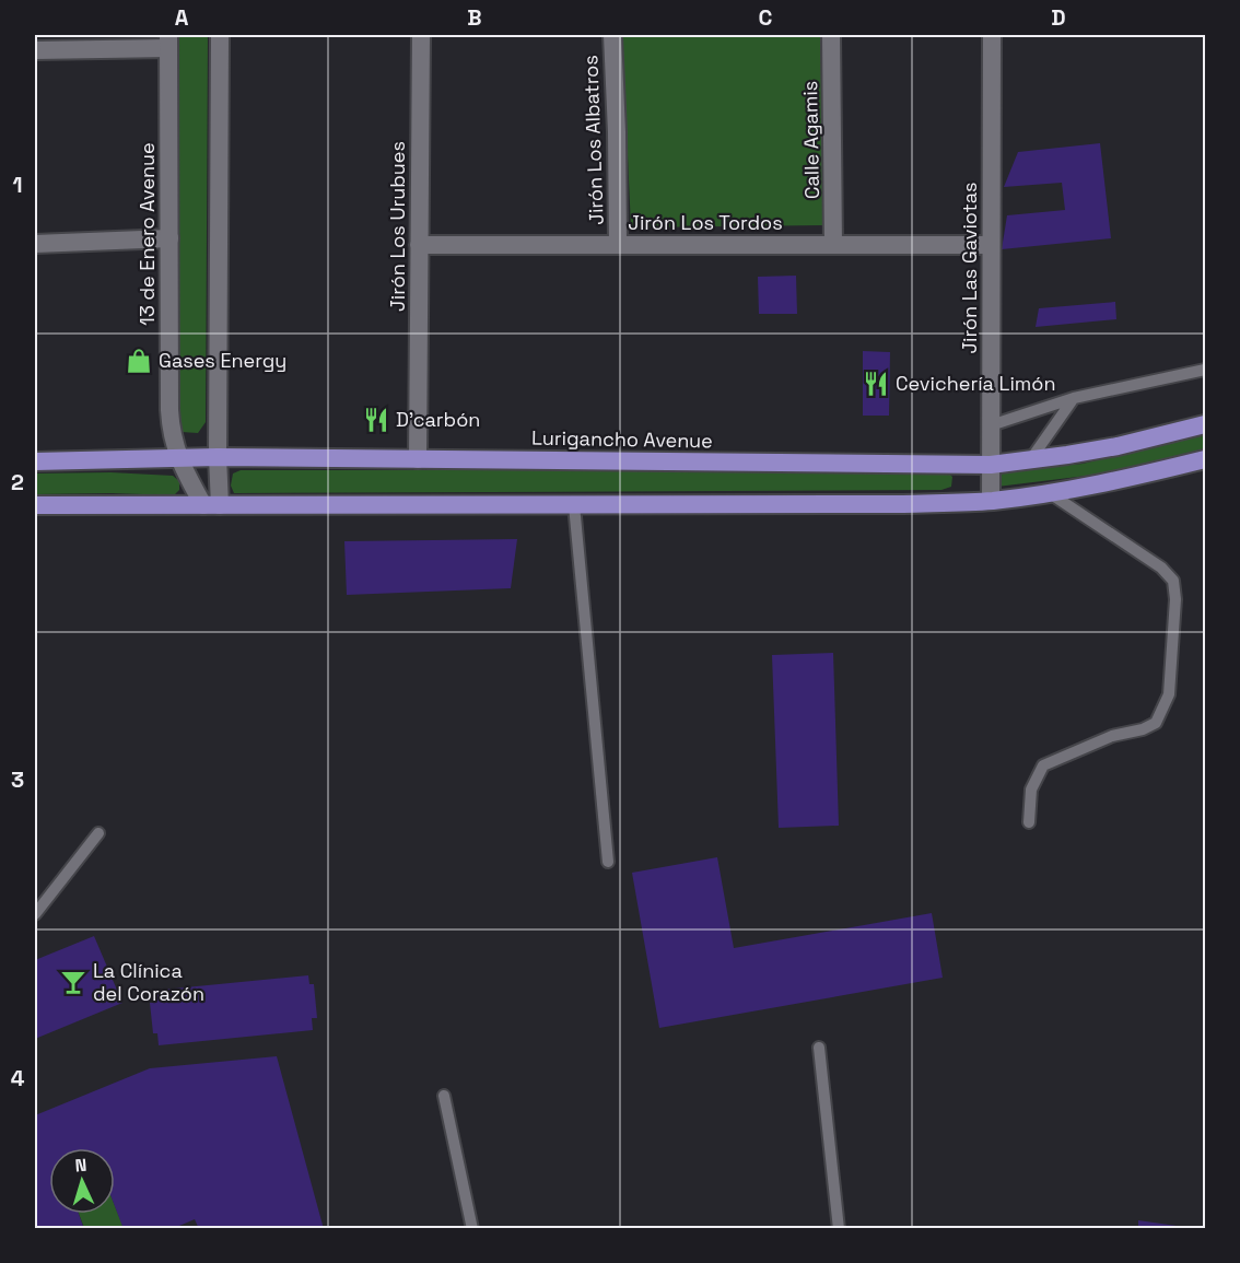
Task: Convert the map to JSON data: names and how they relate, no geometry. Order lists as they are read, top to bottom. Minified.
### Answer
{"streets":{"main road":["Lurigancho Avenue"],"street":["Jirón Los Albatros","Calle Agamis","Jirón Los Tordos","Jirón Los Urubues","13 de Enero Avenue","Jirón Las Gaviotas"]},"crossings":[["Jirón Los Albatros","Jirón Los Tordos"],["Calle Agamis","Jirón Los Tordos"],["Jirón Los Tordos","Jirón Los Urubues"],["Jirón Los Tordos","Jirón Las Gaviotas"],["Jirón Los Urubues","Lurigancho Avenue"],["13 de Enero Avenue","Lurigancho Avenue"],["Jirón Las Gaviotas","Lurigancho Avenue"]],"places":{"shop":["Gases Energy"],"restaurant":["Cevichería Limón","D'carbón"],"bar":["La Clínica del Corazón"]},"north":"top","grid":{"columns":["A","B","C","D"],"rows":["1","2","3","4"]}}
